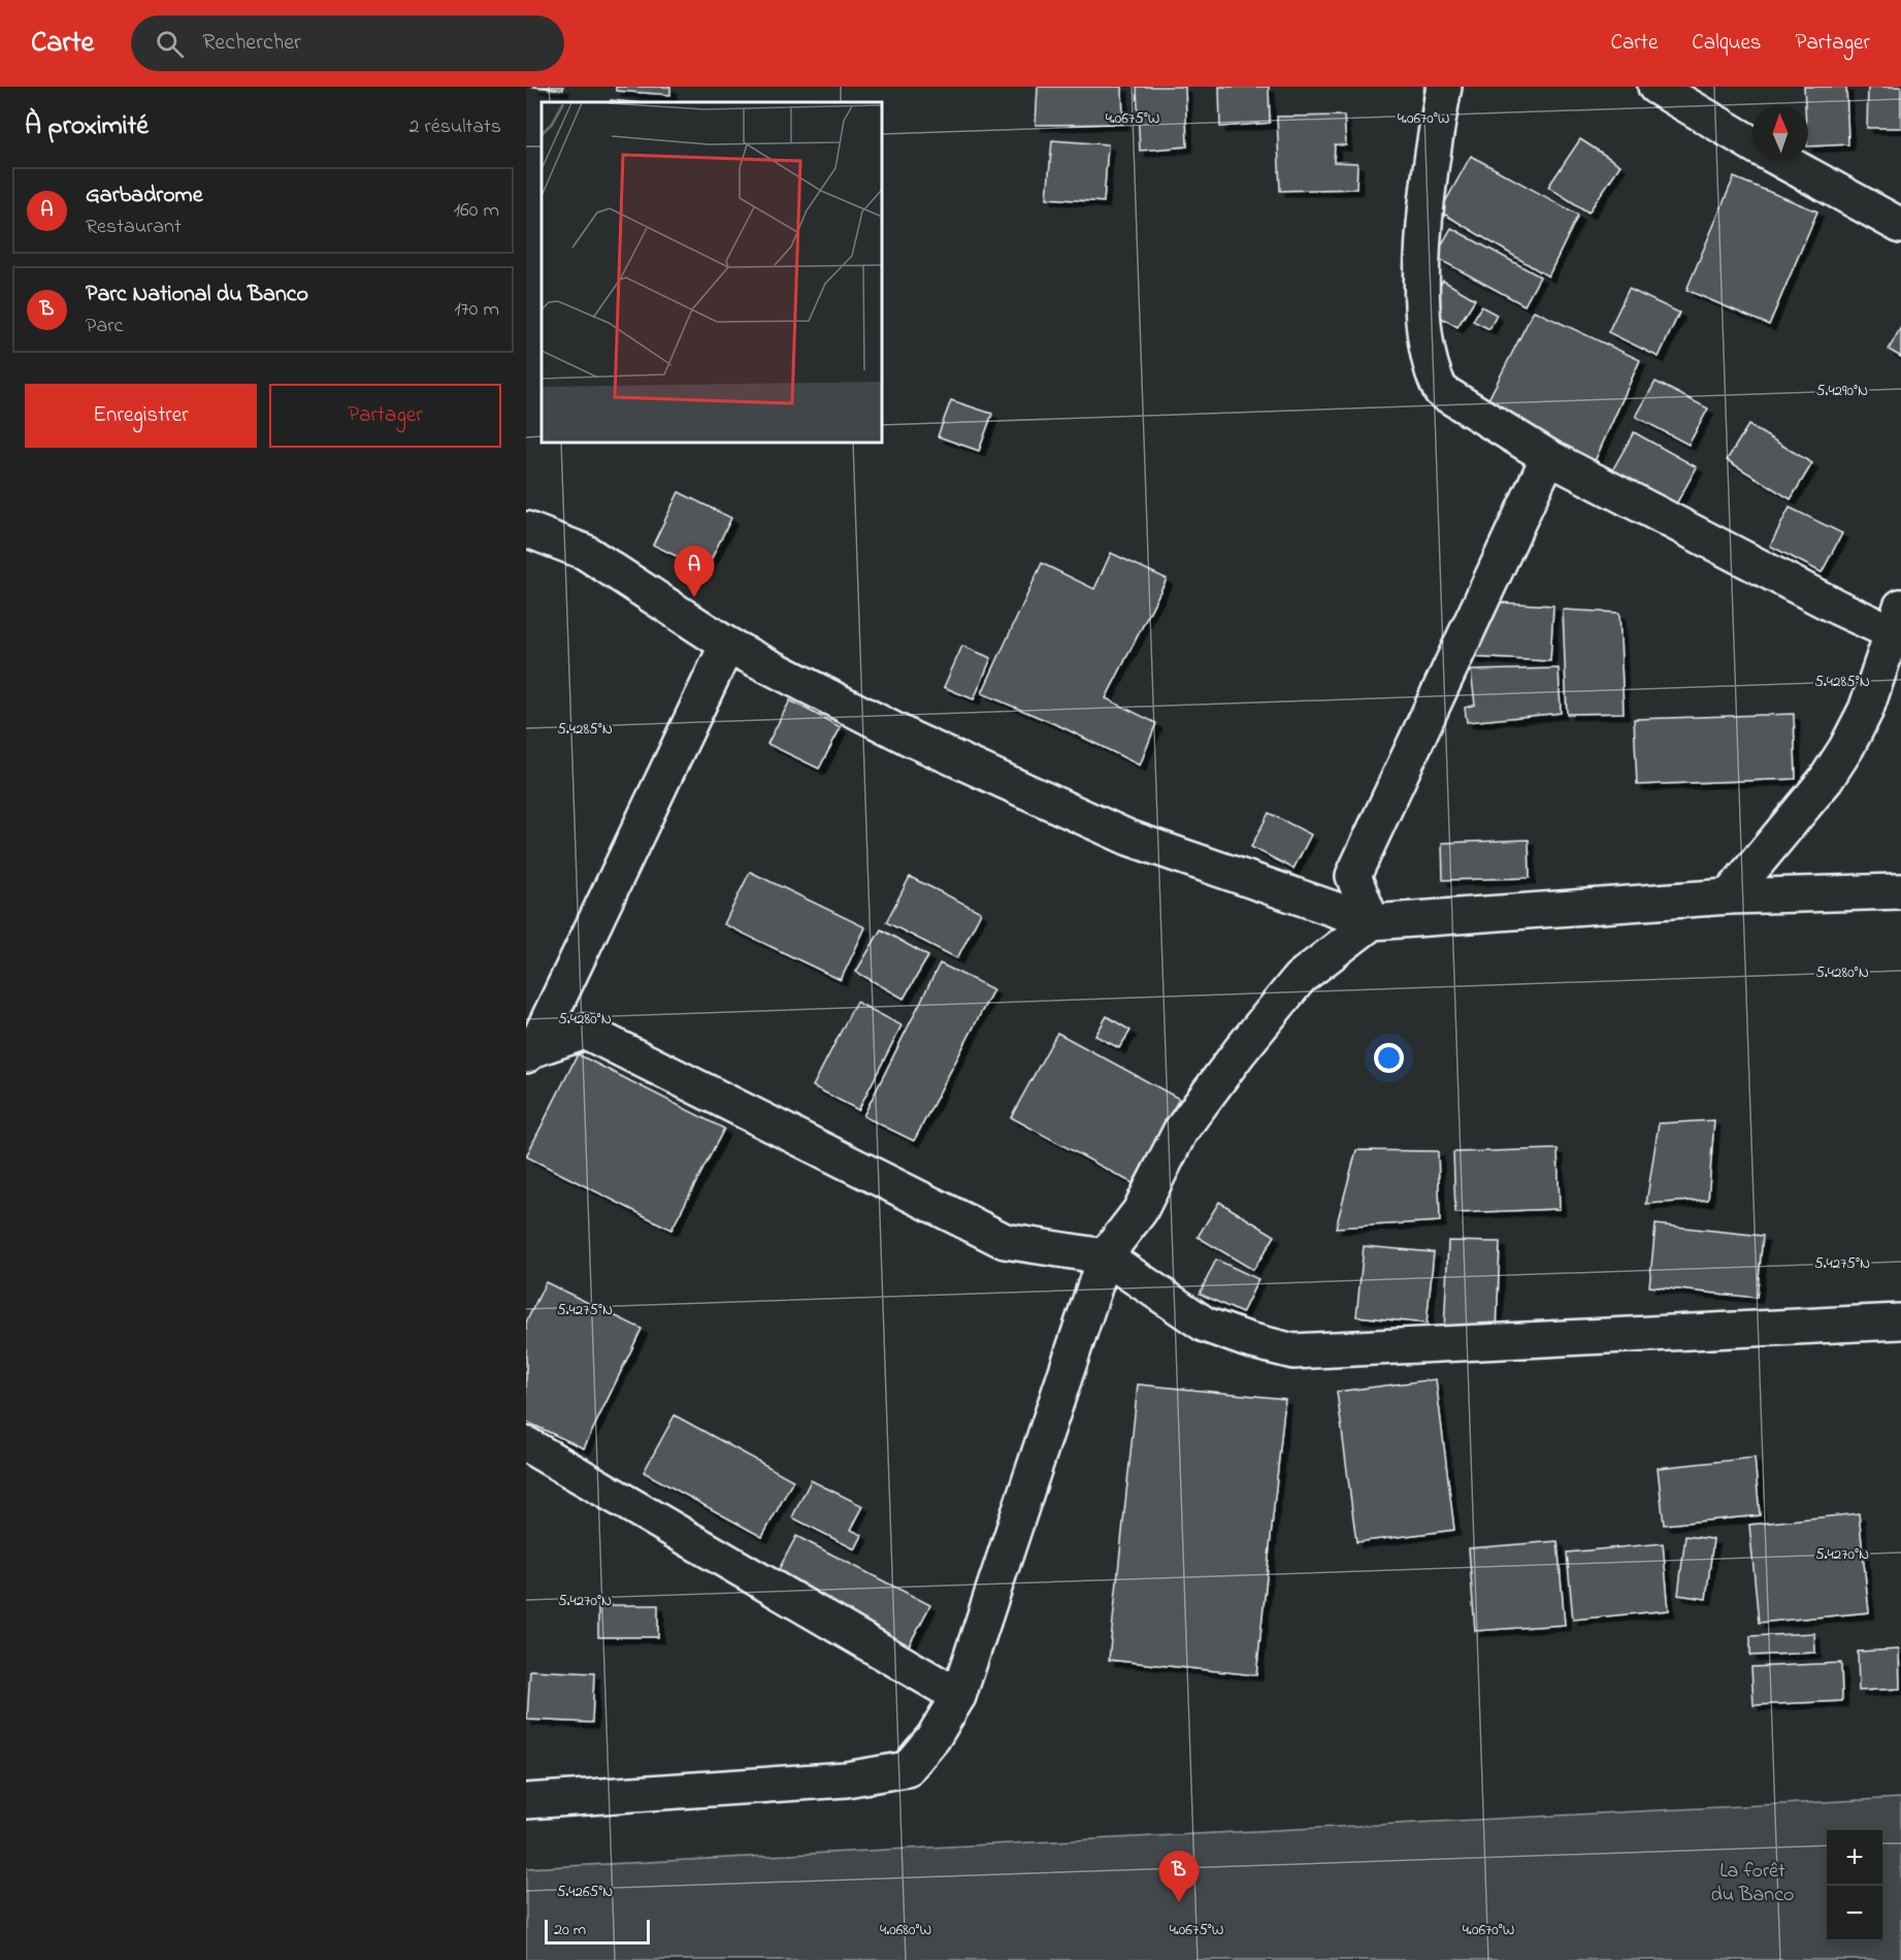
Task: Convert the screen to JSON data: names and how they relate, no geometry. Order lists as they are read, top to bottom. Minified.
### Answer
{"parks":["La forêt du Banco"],"scale_bar":"20 m","north":"top","page":{"header":"Carte","search":"Rechercher","nav":["Carte","Calques","Partager"],"heading":["À proximité","2 résultats"],"list":[{"mark":"A","name":"Garbadrome","note":"Restaurant","value":"160 m"},{"mark":"B","name":"Parc National du Banco","note":"Parc","value":"170 m"}],"buttons":["Enregistrer","Partager"],"pins":["A","B"],"map_buttons":["+","−"],"scale":"20 m"},"coordinates":["4.0675°W","4.0670°W","5.4290°N","5.4285°N","5.4280°N","5.4275°N","5.4270°N","5.4265°N","4.0680°W"]}
